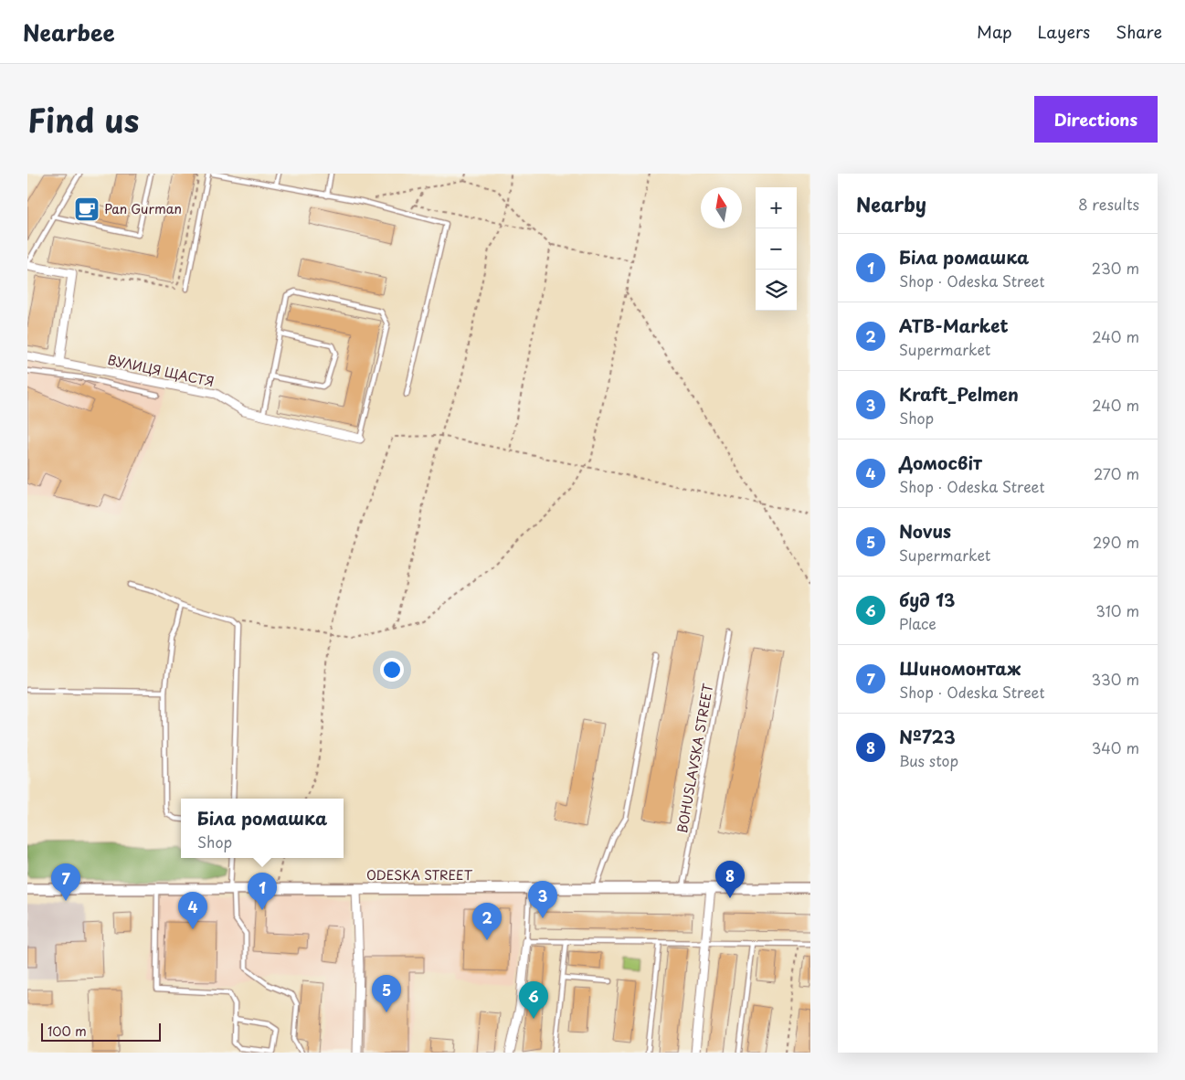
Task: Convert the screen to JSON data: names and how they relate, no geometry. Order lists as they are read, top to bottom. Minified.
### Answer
{"streets":{"street":["ВУЛИЦЯ ЩАСТЯ","ODESKA STREET"],"lane":["BOHUSLAVSKA STREET"]},"crossings":[["BOHUSLAVSKA STREET","ODESKA STREET"]],"places":{"cafe":["Pan Gurman"]},"scale_bar":"100 m","north":"top","page":{"header":"Nearbee","nav":["Map","Layers","Share"],"title":"Find us","buttons":"Directions","heading":["Nearby","8 results"],"map_buttons":["+","−"],"list":[{"mark":"1","name":"Біла ромашка","note":"Shop · Odeska Street","value":"230 m"},{"mark":"2","name":"ATB-Market","note":"Supermarket","value":"240 m"},{"mark":"3","name":"Kraft_Pelmen","note":"Shop","value":"240 m"},{"mark":"4","name":"Домосвіт","note":"Shop · Odeska Street","value":"270 m"},{"mark":"5","name":"Novus","note":"Supermarket","value":"290 m"},{"mark":"6","name":"буд 13","note":"Place","value":"310 m"},{"mark":"7","name":"Шиномонтаж","note":"Shop · Odeska Street","value":"330 m"},{"mark":"8","name":"№723","note":"Bus stop","value":"340 m"}],"popup":["Біла ромашка","Shop"],"pins":["8","7","1","3","4","2","5","6"],"scale":"100 m"}}
